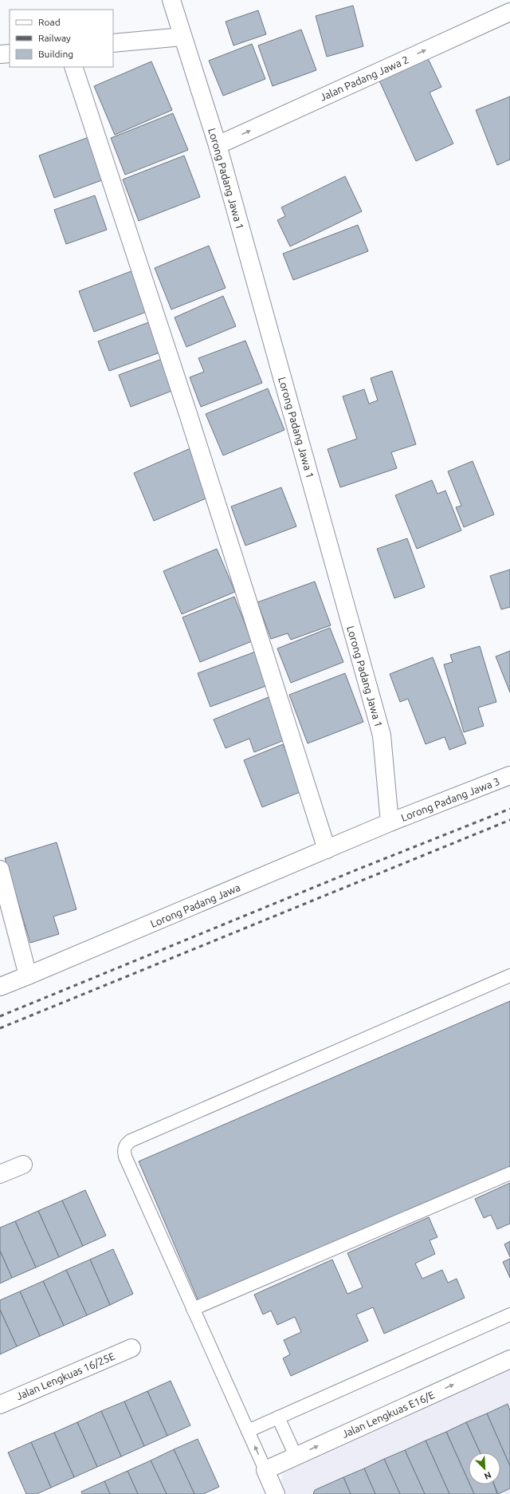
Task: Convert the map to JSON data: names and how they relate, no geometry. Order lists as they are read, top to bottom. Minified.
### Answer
{"streets":{"street":["Jalan Padang Jawa 2","Lorong Padang Jawa 1","Lorong Padang Jawa 3","Lorong Padang Jawa","Jalan Lengkuas 16/25E","Jalan Lengkuas E16/E"]},"crossings":[["Jalan Padang Jawa 2","Lorong Padang Jawa 1"],["Lorong Padang Jawa 1","Lorong Padang Jawa 3"],["Lorong Padang Jawa 1","Lorong Padang Jawa"],["Lorong Padang Jawa 3","Lorong Padang Jawa"]],"one_way":["Jalan Padang Jawa 2","Jalan Lengkuas E16/E"],"legend":["Road","Railway","Building"],"north":"bottom right"}
